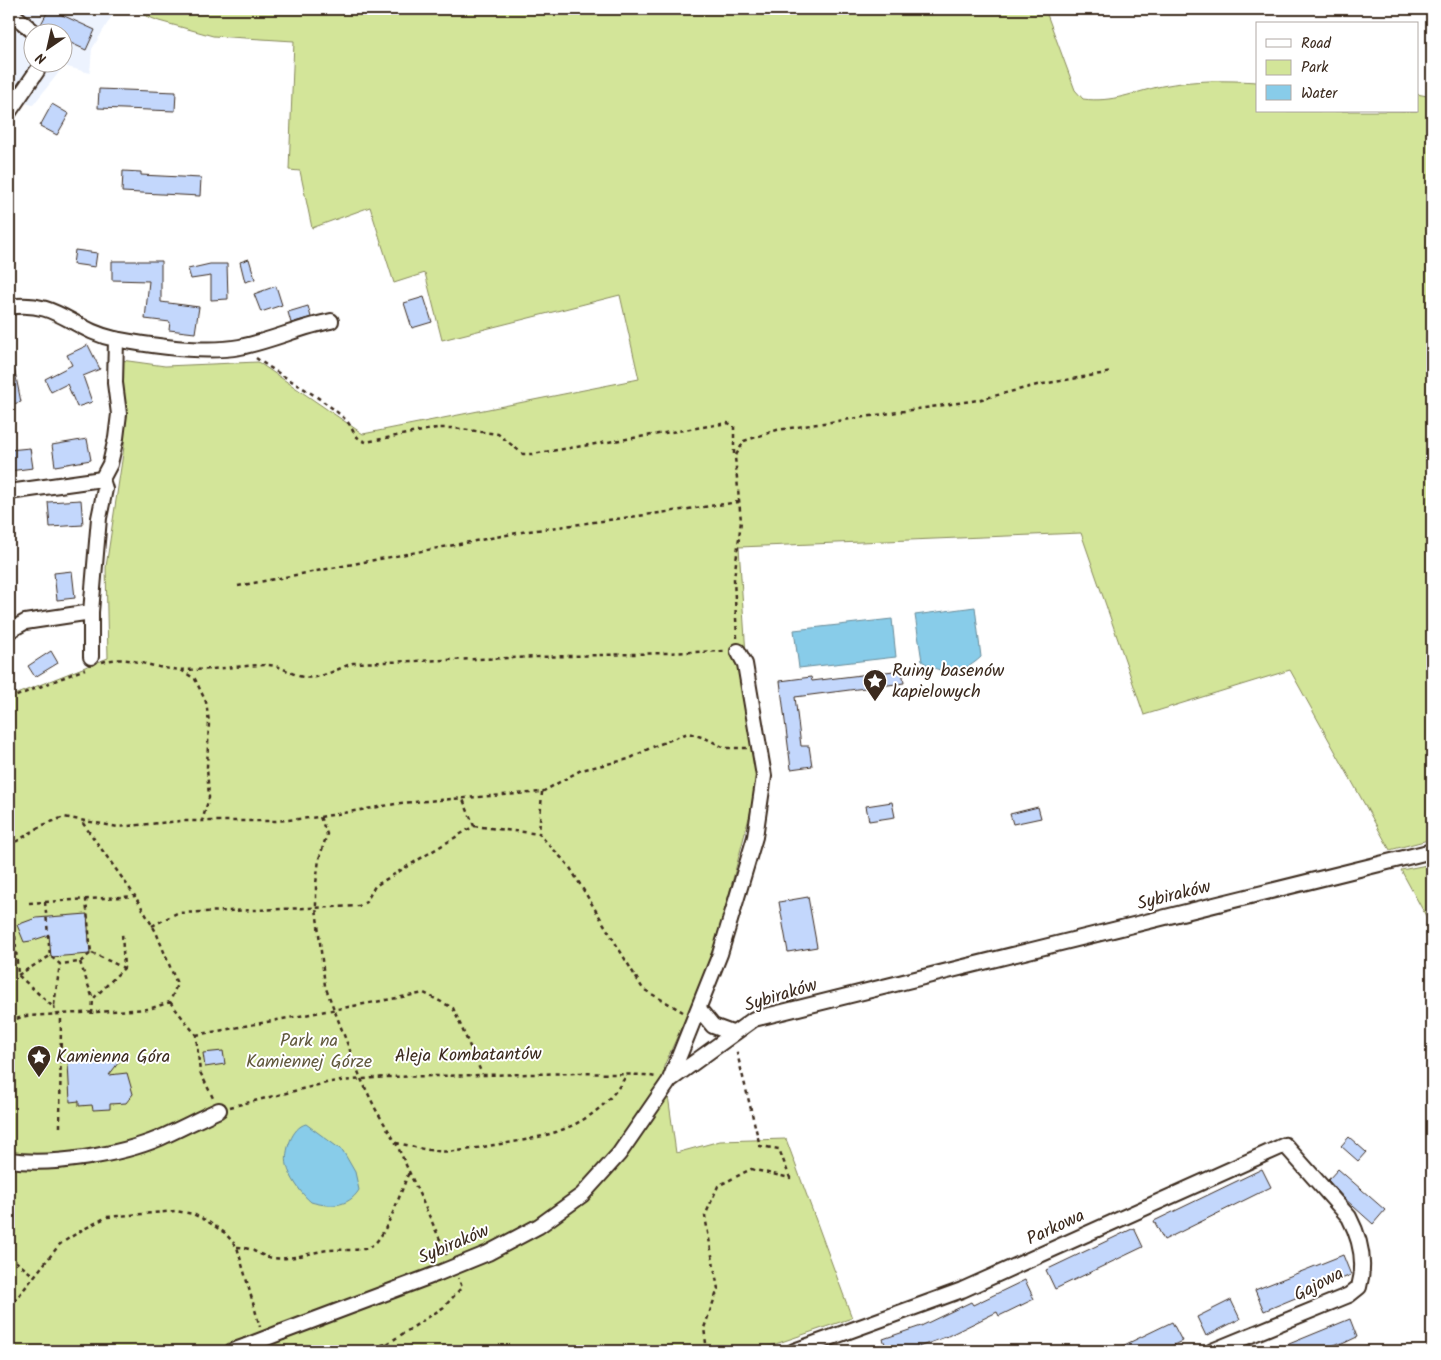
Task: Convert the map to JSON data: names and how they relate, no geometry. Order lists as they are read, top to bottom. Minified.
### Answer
{"streets":{"street":["Sybiraków","Parkowa","Gajowa"],"path":["Aleja Kombatantów"]},"crossings":[["Sybiraków","Aleja Kombatantów"],["Parkowa","Gajowa"]],"parks":["Park na Kamiennej Górze"],"places":{"place":["Ruiny basenów kapielowych","Kamienna Góra"]},"legend":["Road","Park","Water"],"north":"bottom left"}
